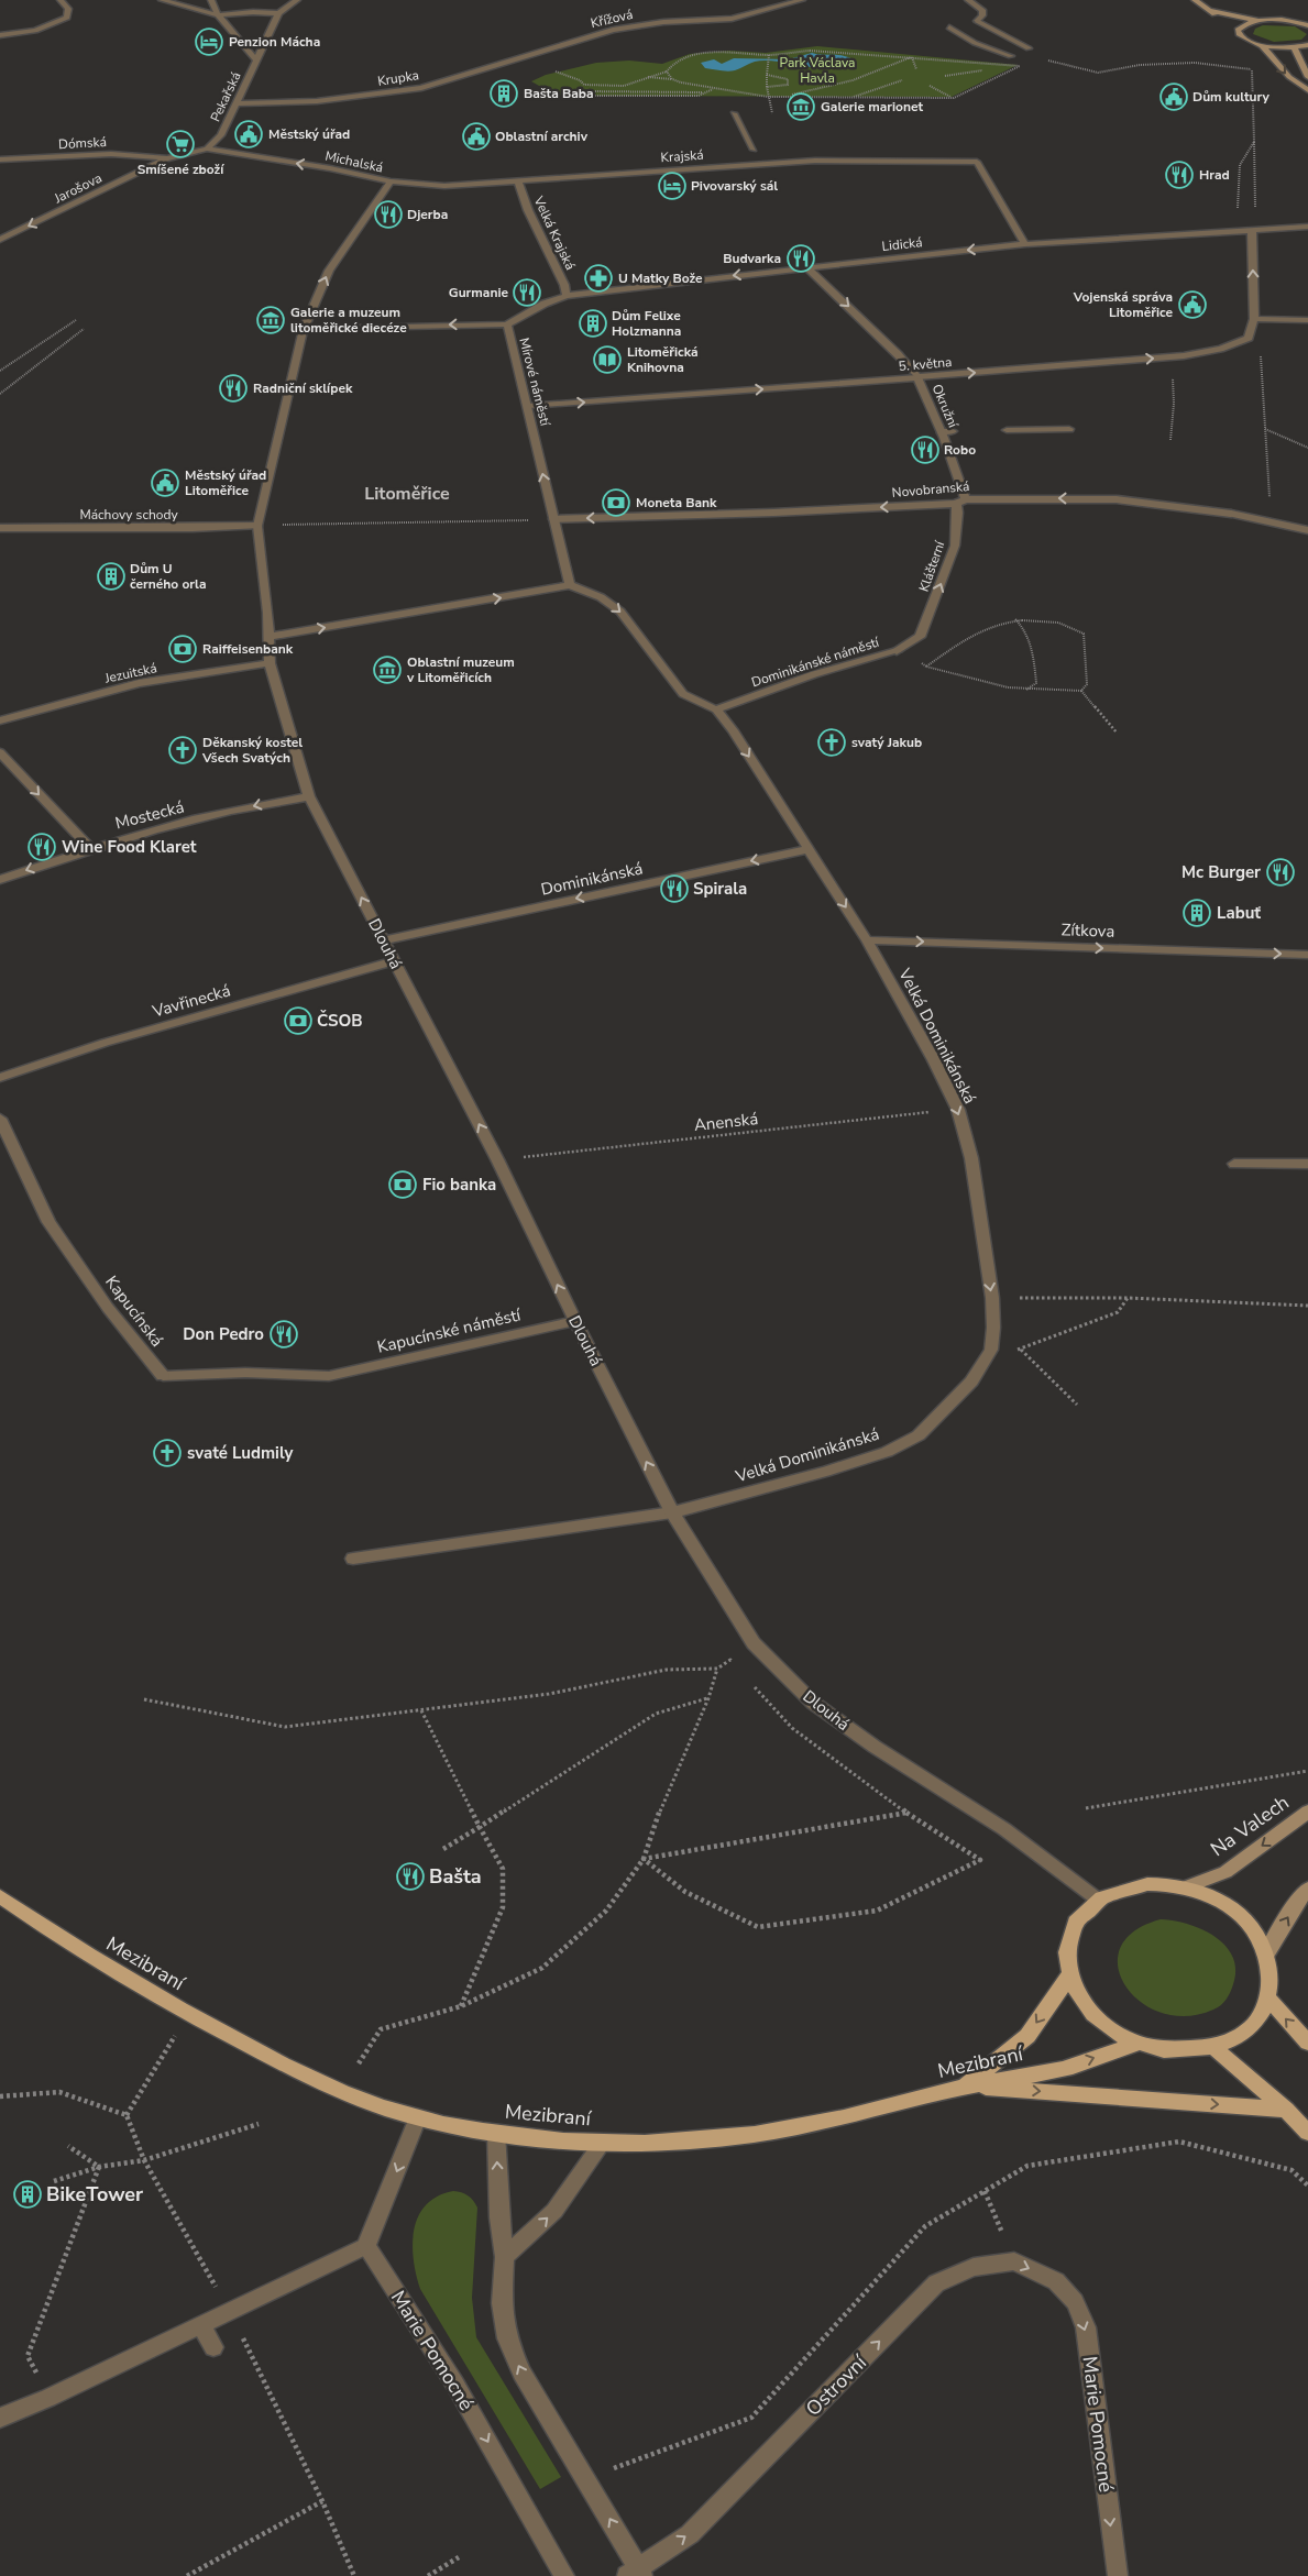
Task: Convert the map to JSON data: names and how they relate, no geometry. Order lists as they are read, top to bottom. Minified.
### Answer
{"streets":{"main road":["Na Valech","Mezibraní"],"street":["Křížová","Krupka","Pekařská","Dómská","Krajská","Michalská","Jarošova","Velká Krajská","Lidická","5. května","Mírové náměstí","Okružní","Novobranská","Máchovy schody","Klášterní","Dominikánské náměstí","Jezuitská","Mostecká","Dominikánská","Zítkova","Dlouhá","Vavřinecká","Velká Dominikánská","Kapucínská","Kapucínské náměstí","Marie Pomocné","Ostrovní"],"path":["Anenská"]},"crossings":[["Křížová","Krupka"],["Krupka","Pekařská"],["Pekařská","Michalská"],["Dómská","Jarošova"],["Krajská","Michalská"],["Krajská","Velká Krajská"],["Krajská","Lidická"],["Michalská","Mírové náměstí"],["Velká Krajská","Lidická"],["Lidická","Mírové náměstí"],["Lidická","Okružní"],["5. května","Mírové náměstí"],["5. května","Okružní"],["Mírové náměstí","Novobranská"],["Mírové náměstí","Velká Dominikánská"],["Okružní","Novobranská"],["Okružní","Klášterní"],["Novobranská","Klášterní"],["Klášterní","Dominikánské náměstí"],["Dominikánské náměstí","Velká Dominikánská"],["Jezuitská","Dlouhá"],["Mostecká","Dlouhá"],["Dominikánská","Dlouhá"],["Dominikánská","Velká Dominikánská"],["Zítkova","Velká Dominikánská"],["Dlouhá","Vavřinecká"],["Dlouhá","Velká Dominikánská"],["Dlouhá","Anenská"],["Dlouhá","Kapucínské náměstí"],["Dlouhá","Na Valech"],["Dlouhá","Mezibraní"],["Velká Dominikánská","Anenská"],["Kapucínská","Kapucínské náměstí"],["Na Valech","Mezibraní"],["Marie Pomocné","Ostrovní"]],"one_way":["Jarošova","Lidická","5. května","Okružní","Novobranská","Klášterní","Mostecká","Dominikánská","Zítkova","Dlouhá","Velká Dominikánská","Ostrovní"],"districts":["Litoměřice"],"parks":["Park Václava Havla"],"places":{"hotel":["Penzion Mácha","Pivovarský sál"],"building":["Bašta Baba","Dům Felixe Holzmanna","Dům U černého orla","Labuť","BikeTower"],"public building":["Dům kultury","Městský úřad","Oblastní archiv","Vojenská správa Litoměřice","Městský úřad Litoměřice"],"museum":["Galerie marionet","Galerie a muzeum litoměřické diecéze","Oblastní muzeum v Litoměřicích"],"supermarket":["Smíšené zboží"],"restaurant":["Hrad","Djerba","Budvarka","Gurmanie","Radniční sklípek","Robo","Wine Food Klaret","Mc Burger","Spirala","Don Pedro","Bašta"],"pharmacy":["U Matky Bože"],"library":["Litoměřická Knihovna"],"bank":["Moneta Bank","Raiffeisenbank","ČSOB","Fio banka"],"church":["svatý Jakub","Děkanský kostel Všech Svatých","svaté Ludmily"]}}
